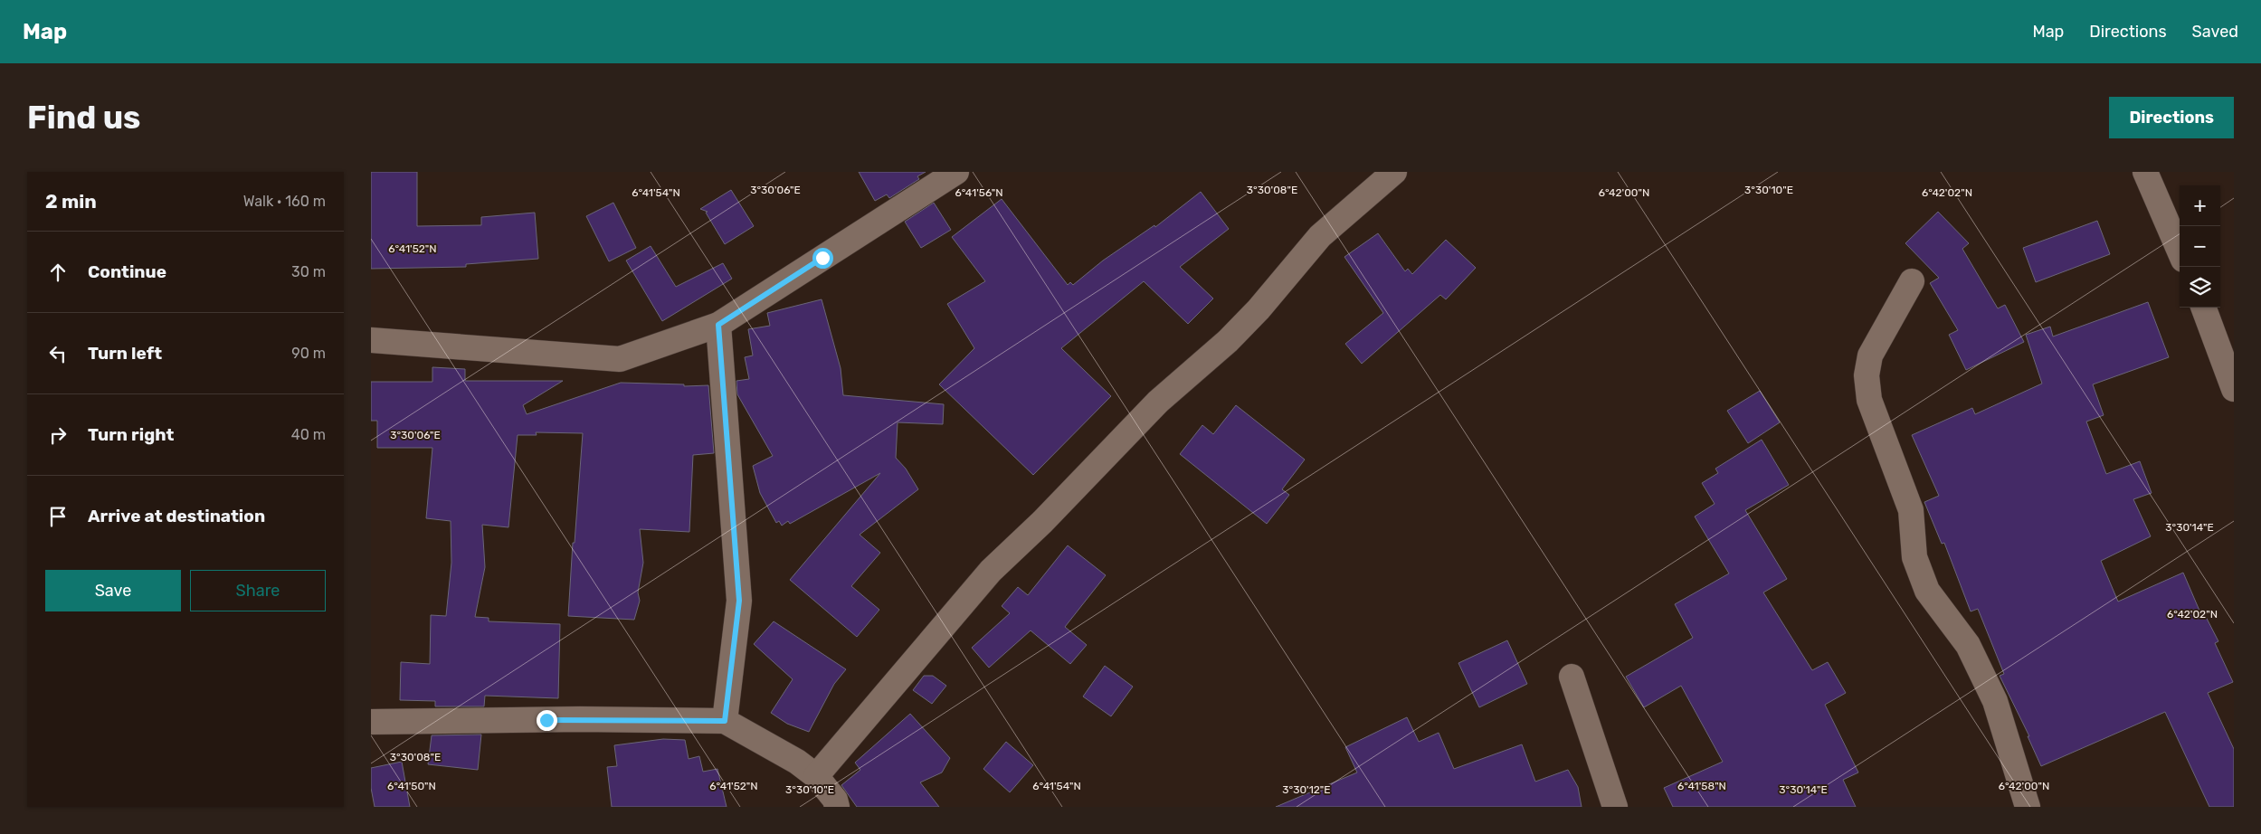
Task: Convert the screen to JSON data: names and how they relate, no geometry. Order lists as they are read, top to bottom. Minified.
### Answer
{"page":{"header":"Map","nav":["Map","Directions","Saved"],"buttons":["Directions",["Save","Share"]],"title":"Find us","heading":["2 min","Walk · 160 m"],"map_buttons":["+","−"],"list":[["Continue","30 m"],["Turn left","90 m"],["Turn right","40 m"],"Arrive at destination"]},"coordinates":["3°30'08\"E","3°30'10\"E","3°30'06\"E","6°41'54\"N","6°41'56\"N","6°42'00\"N","6°42'02\"N","6°41'52\"N","3°30'14\"E","6°41'50\"N","6°41'58\"N","3°30'12\"E"]}
